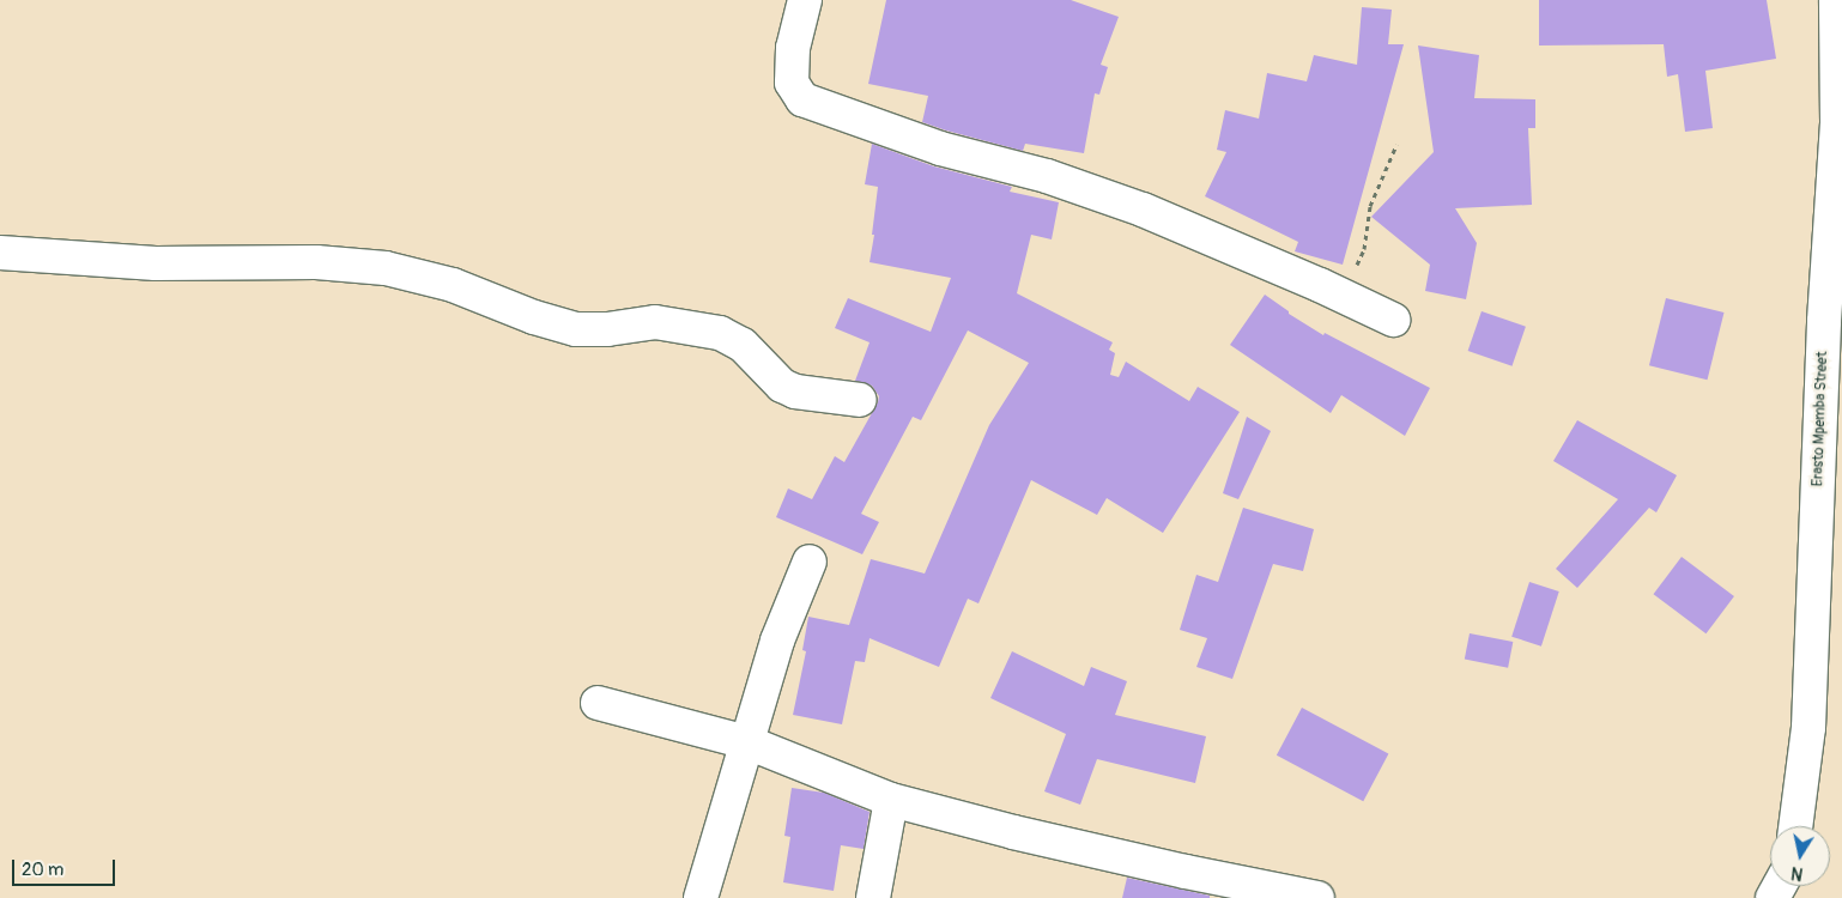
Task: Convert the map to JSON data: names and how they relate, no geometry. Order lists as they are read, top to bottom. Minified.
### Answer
{"streets":{"street":["Erasto Mpemba Street"]},"scale_bar":"20 m","north":"bottom"}
